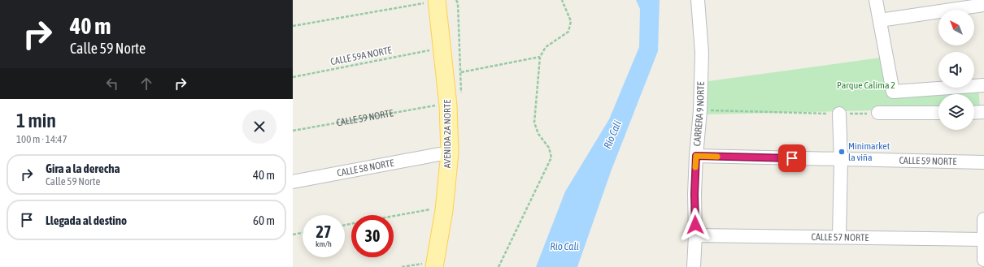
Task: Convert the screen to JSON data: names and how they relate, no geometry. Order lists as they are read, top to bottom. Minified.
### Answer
{"streets":{"main road":["AVENIDA 2A NORTE"],"street":["CARRERA 9 NORTE","CALLE 59 NORTE","CALLE 58 NORTE","CALLE 57 NORTE"],"path":["CALLE 59A NORTE"]},"crossings":[["CALLE 59A NORTE","AVENIDA 2A NORTE"],["CARRERA 9 NORTE","CALLE 59 NORTE"],["CARRERA 9 NORTE","CALLE 57 NORTE"],["CALLE 59 NORTE","AVENIDA 2A NORTE"],["AVENIDA 2A NORTE","CALLE 58 NORTE"]],"water":["Río Cali","Rio Cali"],"parks":["Parque Calima 2"],"places":["Minimarket la viña"],"north":"top left","page":{"turn":["40 m","Calle 59 Norte"],"heading":["1 min","100 m · 14:47"],"list":[{"name":"Gira a la derecha","note":"Calle 59 Norte","value":"40 m"},{"name":"Llegada al destino","value":"60 m"}],"speed":"27 km/h","limit":"30"}}
